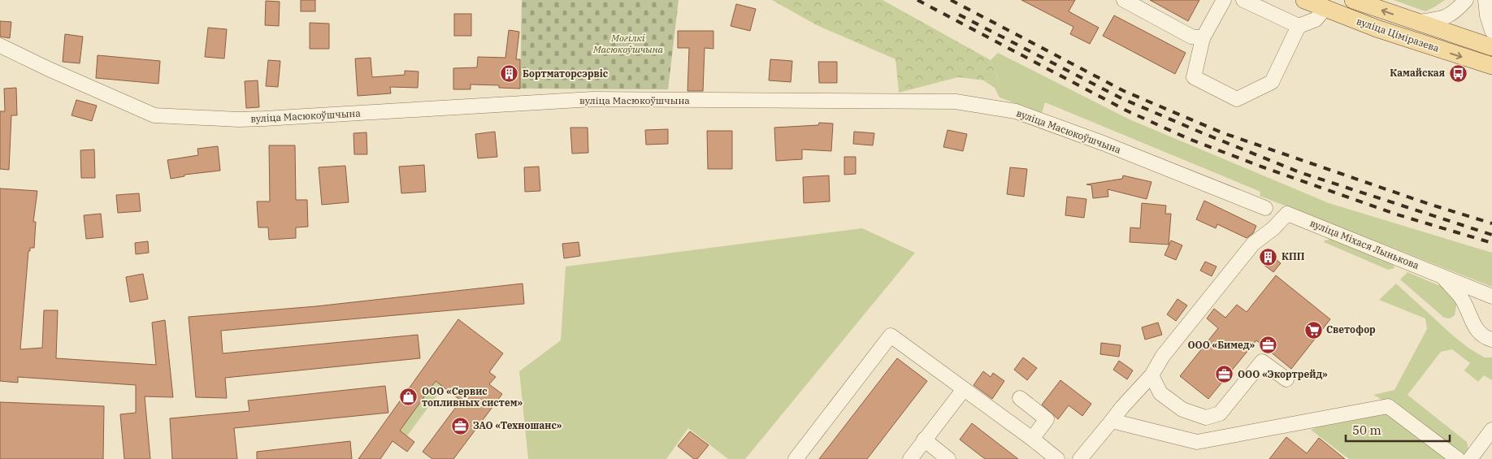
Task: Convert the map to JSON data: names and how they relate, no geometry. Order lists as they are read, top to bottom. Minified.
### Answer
{"streets":{"main road":["вуліца Ціміразева"],"street":["вуліца Масюкоўшчына","вуліца Міхася Лынькова"]},"parks":["Могілкі Масюкоўшчына"],"places":{"bus stop":["Камайская"],"building":["Бортматорсэрвіс","КПП"],"supermarket":["Светофор"],"office":["ООО «Бимед»","ООО «Экортрейд»","ЗАО «Техношанс»"],"shop":["ООО «Сервис топливных систем»"]},"scale_bar":"50 m"}
